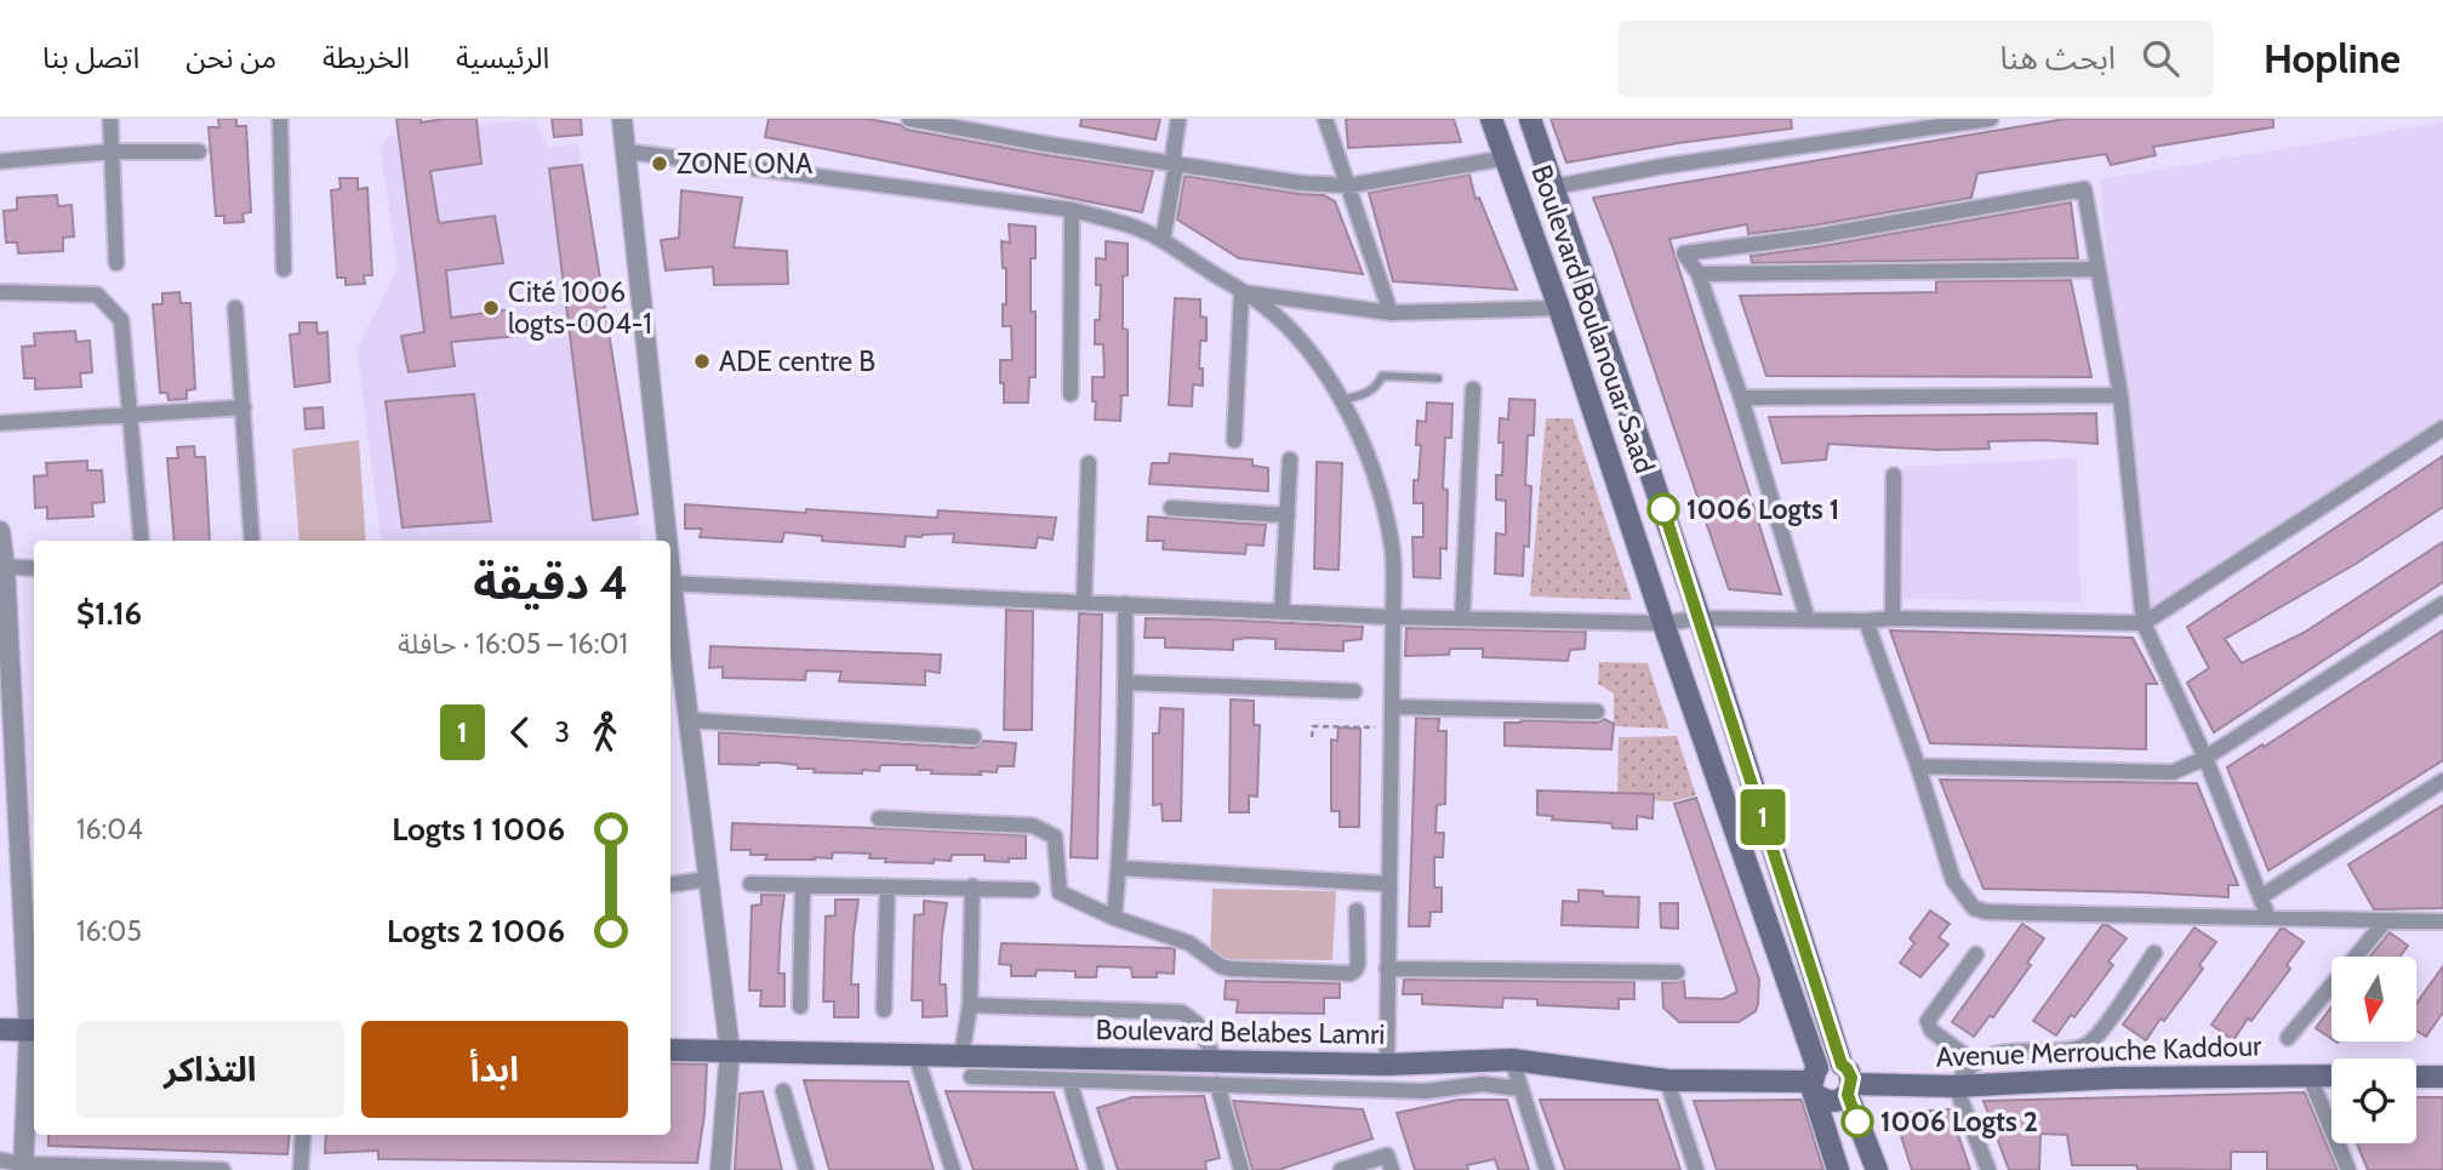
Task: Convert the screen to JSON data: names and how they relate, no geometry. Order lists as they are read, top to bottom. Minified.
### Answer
{"streets":{"main road":["Boulevard Boulanouar Saad","Boulevard Belabes Lamri","Avenue Merrouche Kaddour"]},"crossings":[["Boulevard Boulanouar Saad","Boulevard Belabes Lamri"],["Boulevard Boulanouar Saad","Avenue Merrouche Kaddour"]],"places":["ZONE ONA","Cité 1006 logts-004-1","ADE centre B","1006 Logts 1","1006 Logts 2"],"lines":["bus line 1"],"north":"bottom","page":{"header":"Hopline","search":"ابحث هنا","nav":["الرئيسية","الخريطة","من نحن","اتصل بنا"],"on_map":"1","heading":["4 دقيقة","16:01 – 16:05 · حافلة","$1.16"],"legs":["3","1"],"list":[{"name":"1006 Logts 1","value":"16:04"},{"name":"1006 Logts 2","value":"16:05"}],"buttons":["ابدأ","التذاكر"]}}
